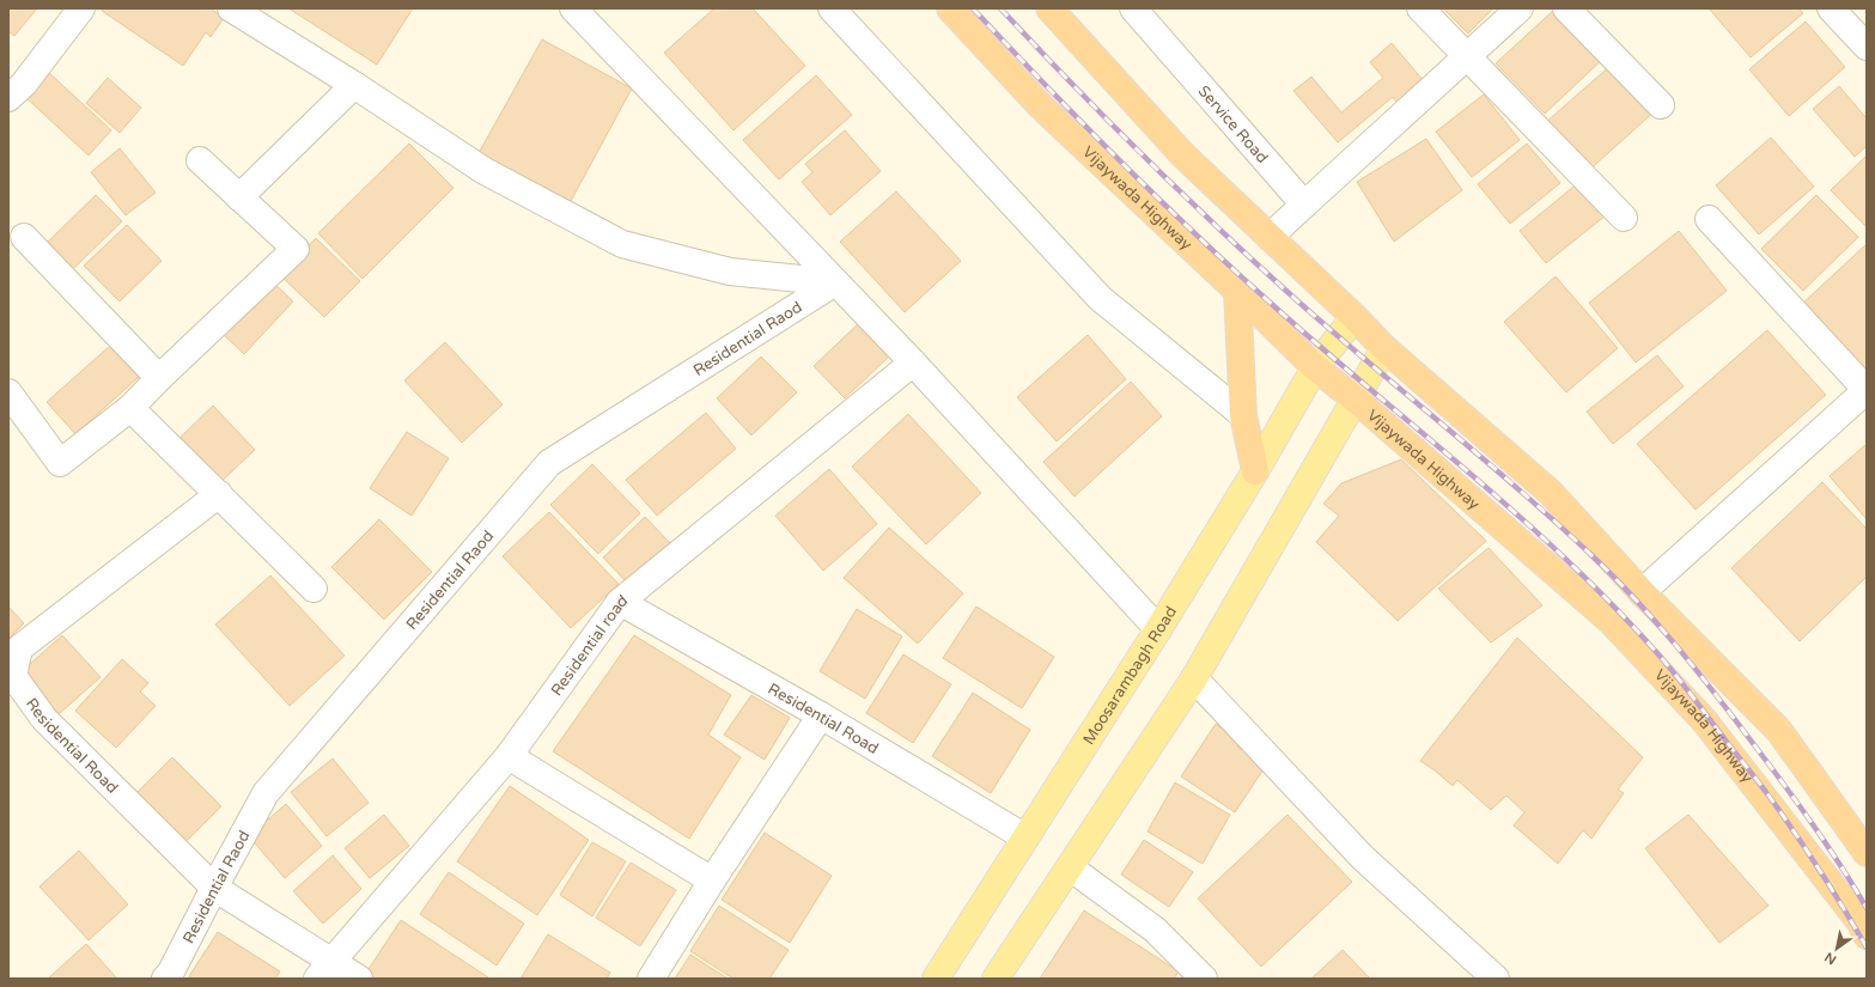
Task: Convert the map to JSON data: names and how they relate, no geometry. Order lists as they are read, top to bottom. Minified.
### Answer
{"streets":{"highway":["Vijaywada Highway"],"main road":["Moosarambagh Road"],"street":["Service Road","Residential Raod","Residential road","Residential Road"]},"crossings":[["Vijaywada Highway","Moosarambagh Road"],["Residential Raod","Residential Road"],["Residential road","Residential Road"],["Moosarambagh Road","Residential Road"]],"north":"bottom left"}
